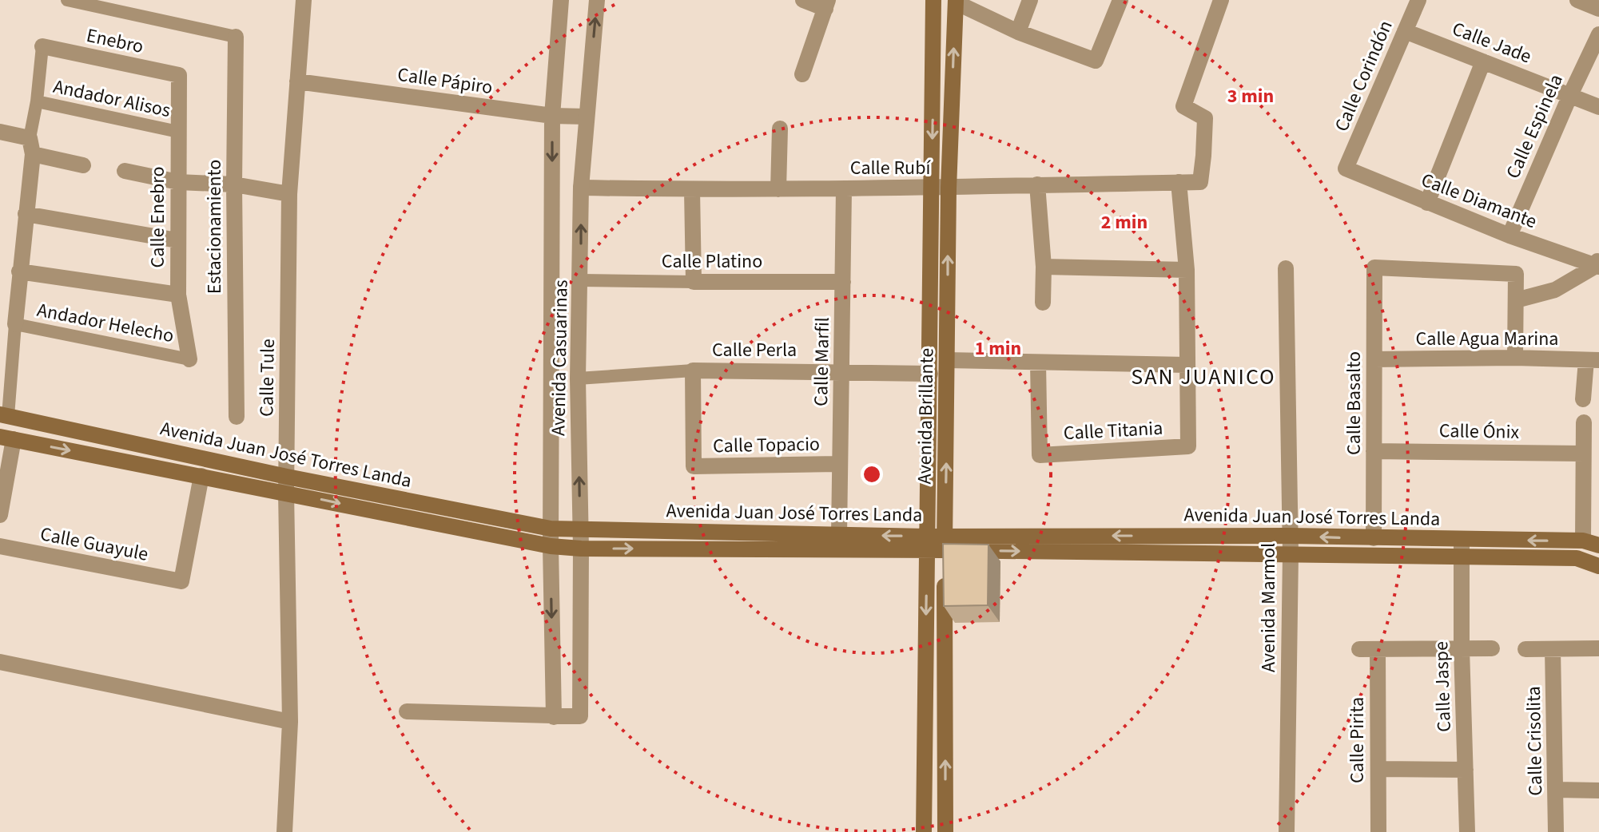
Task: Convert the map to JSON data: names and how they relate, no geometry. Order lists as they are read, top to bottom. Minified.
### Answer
{"streets":{"main road":["Avenida Brillante","Avenida Juan José Torres Landa"],"street":["Enebro","Calle Jade","Calle Corindón","Calle Pápiro","Andador Alisos","Calle Espinela","Calle Rubí","Calle Diamante","Calle Enebro","Estacionamiento","Calle Platino","Andador Helecho","Calle Agua Marina","Calle Perla","Avenida Casuarinas","Calle Marfil","Calle Tule","Calle Basalto","Calle Titania","Calle Ónix","Calle Topacio","Calle Guayule","Avenida Marmol","Calle Jaspe","Calle Pirita","Calle Crisolita"]},"crossings":[["Enebro","Calle Enebro"],["Calle Jade","Calle Corindón"],["Calle Jade","Calle Espinela"],["Calle Corindón","Calle Diamante"],["Calle Pápiro","Avenida Casuarinas"],["Calle Pápiro","Calle Tule"],["Andador Alisos","Calle Enebro"],["Calle Espinela","Calle Diamante"],["Calle Rubí","Avenida Casuarinas"],["Calle Rubí","Calle Marfil"],["Calle Rubí","Avenida Brillante"],["Calle Enebro","Andador Helecho"],["Calle Platino","Avenida Casuarinas"],["Calle Platino","Calle Marfil"],["Calle Agua Marina","Calle Basalto"],["Calle Perla","Avenida Casuarinas"],["Calle Perla","Calle Marfil"],["Calle Perla","Avenida Brillante"],["Calle Perla","Calle Topacio"],["Avenida Casuarinas","Avenida Juan José Torres Landa"],["Calle Marfil","Calle Topacio"],["Calle Marfil","Avenida Juan José Torres Landa"],["Calle Tule","Avenida Juan José Torres Landa"],["Calle Basalto","Calle Ónix"],["Calle Basalto","Avenida Juan José Torres Landa"],["Avenida Brillante","Avenida Juan José Torres Landa"],["Avenida Juan José Torres Landa","Calle Guayule"],["Avenida Juan José Torres Landa","Avenida Marmol"],["Avenida Juan José Torres Landa","Calle Jaspe"]],"districts":["SAN JUANICO"],"rings":["3 min","2 min","1 min"]}
